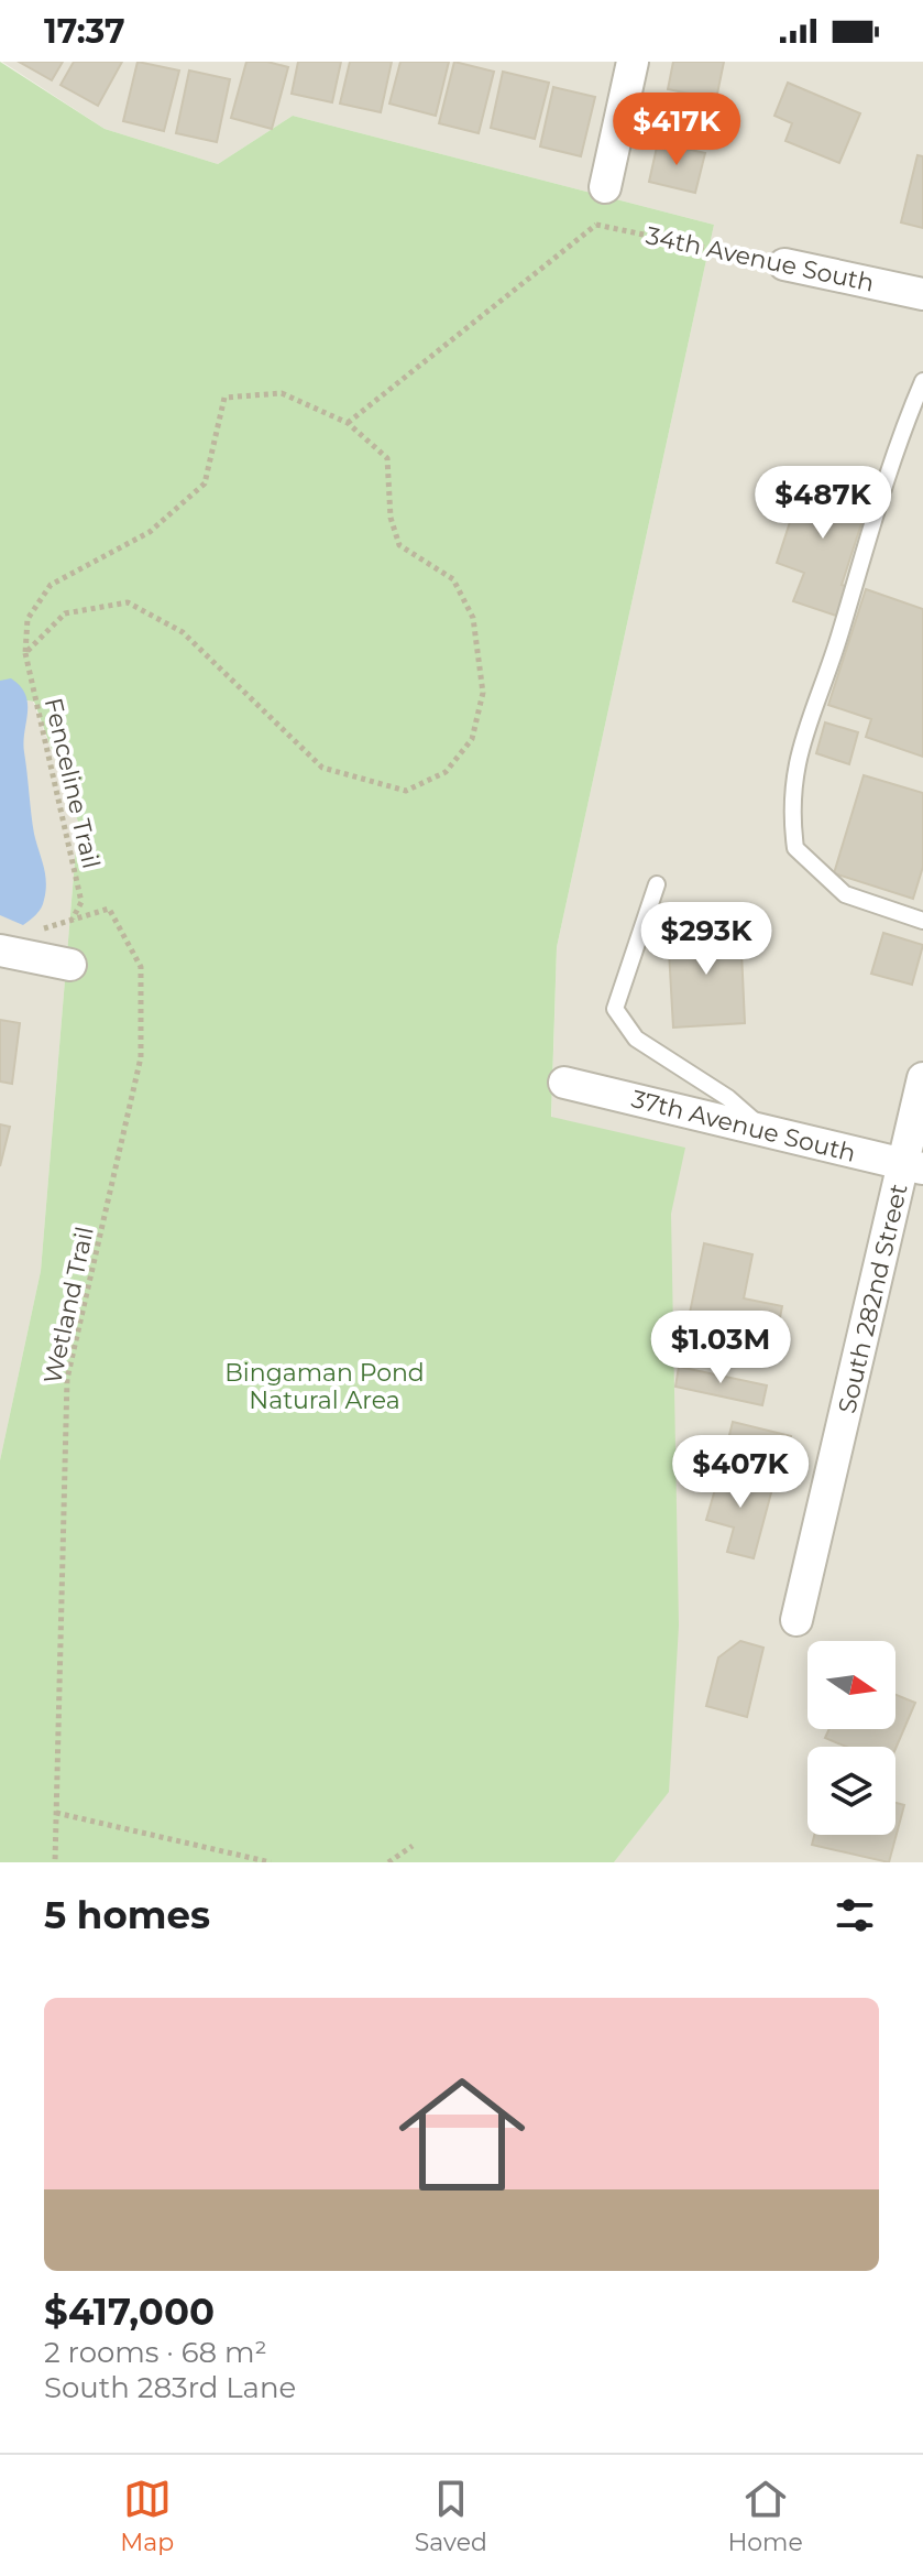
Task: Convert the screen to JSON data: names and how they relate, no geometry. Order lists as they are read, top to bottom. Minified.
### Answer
{"streets":{"street":["34th Avenue South","37th Avenue South","South 282nd Street"],"path":["Fenceline Trail","Wetland Trail"]},"crossings":[["Fenceline Trail","Wetland Trail"],["37th Avenue South","South 282nd Street"]],"parks":["Bingaman Pond Natural Area"],"north":"right","page":{"status":"17:37","price":["$417K","$487K","$293K","$1.03M","$407K"],"heading":"5 homes","list":[{"name":"$417,000","note":"2 rooms · 68 m² · South 283rd Lane"}],"tabs":["Map","Saved","Home"]}}
